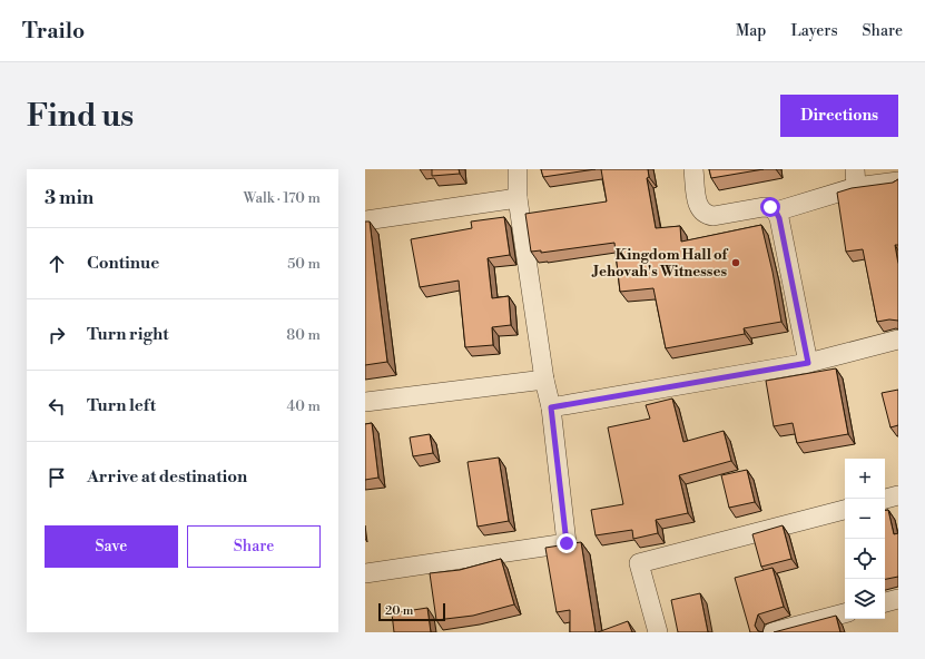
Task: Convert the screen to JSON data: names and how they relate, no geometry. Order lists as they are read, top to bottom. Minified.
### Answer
{"places":["Kingdom Hall of Jehovah's Witnesses"],"scale_bar":"20 m","page":{"header":"Trailo","nav":["Map","Layers","Share"],"buttons":["Directions",["Save","Share"]],"title":"Find us","heading":["3 min","Walk · 170 m"],"list":[["Continue","50 m"],["Turn right","80 m"],["Turn left","40 m"],"Arrive at destination"],"map_buttons":["+","−"],"scale":"20 m"}}
